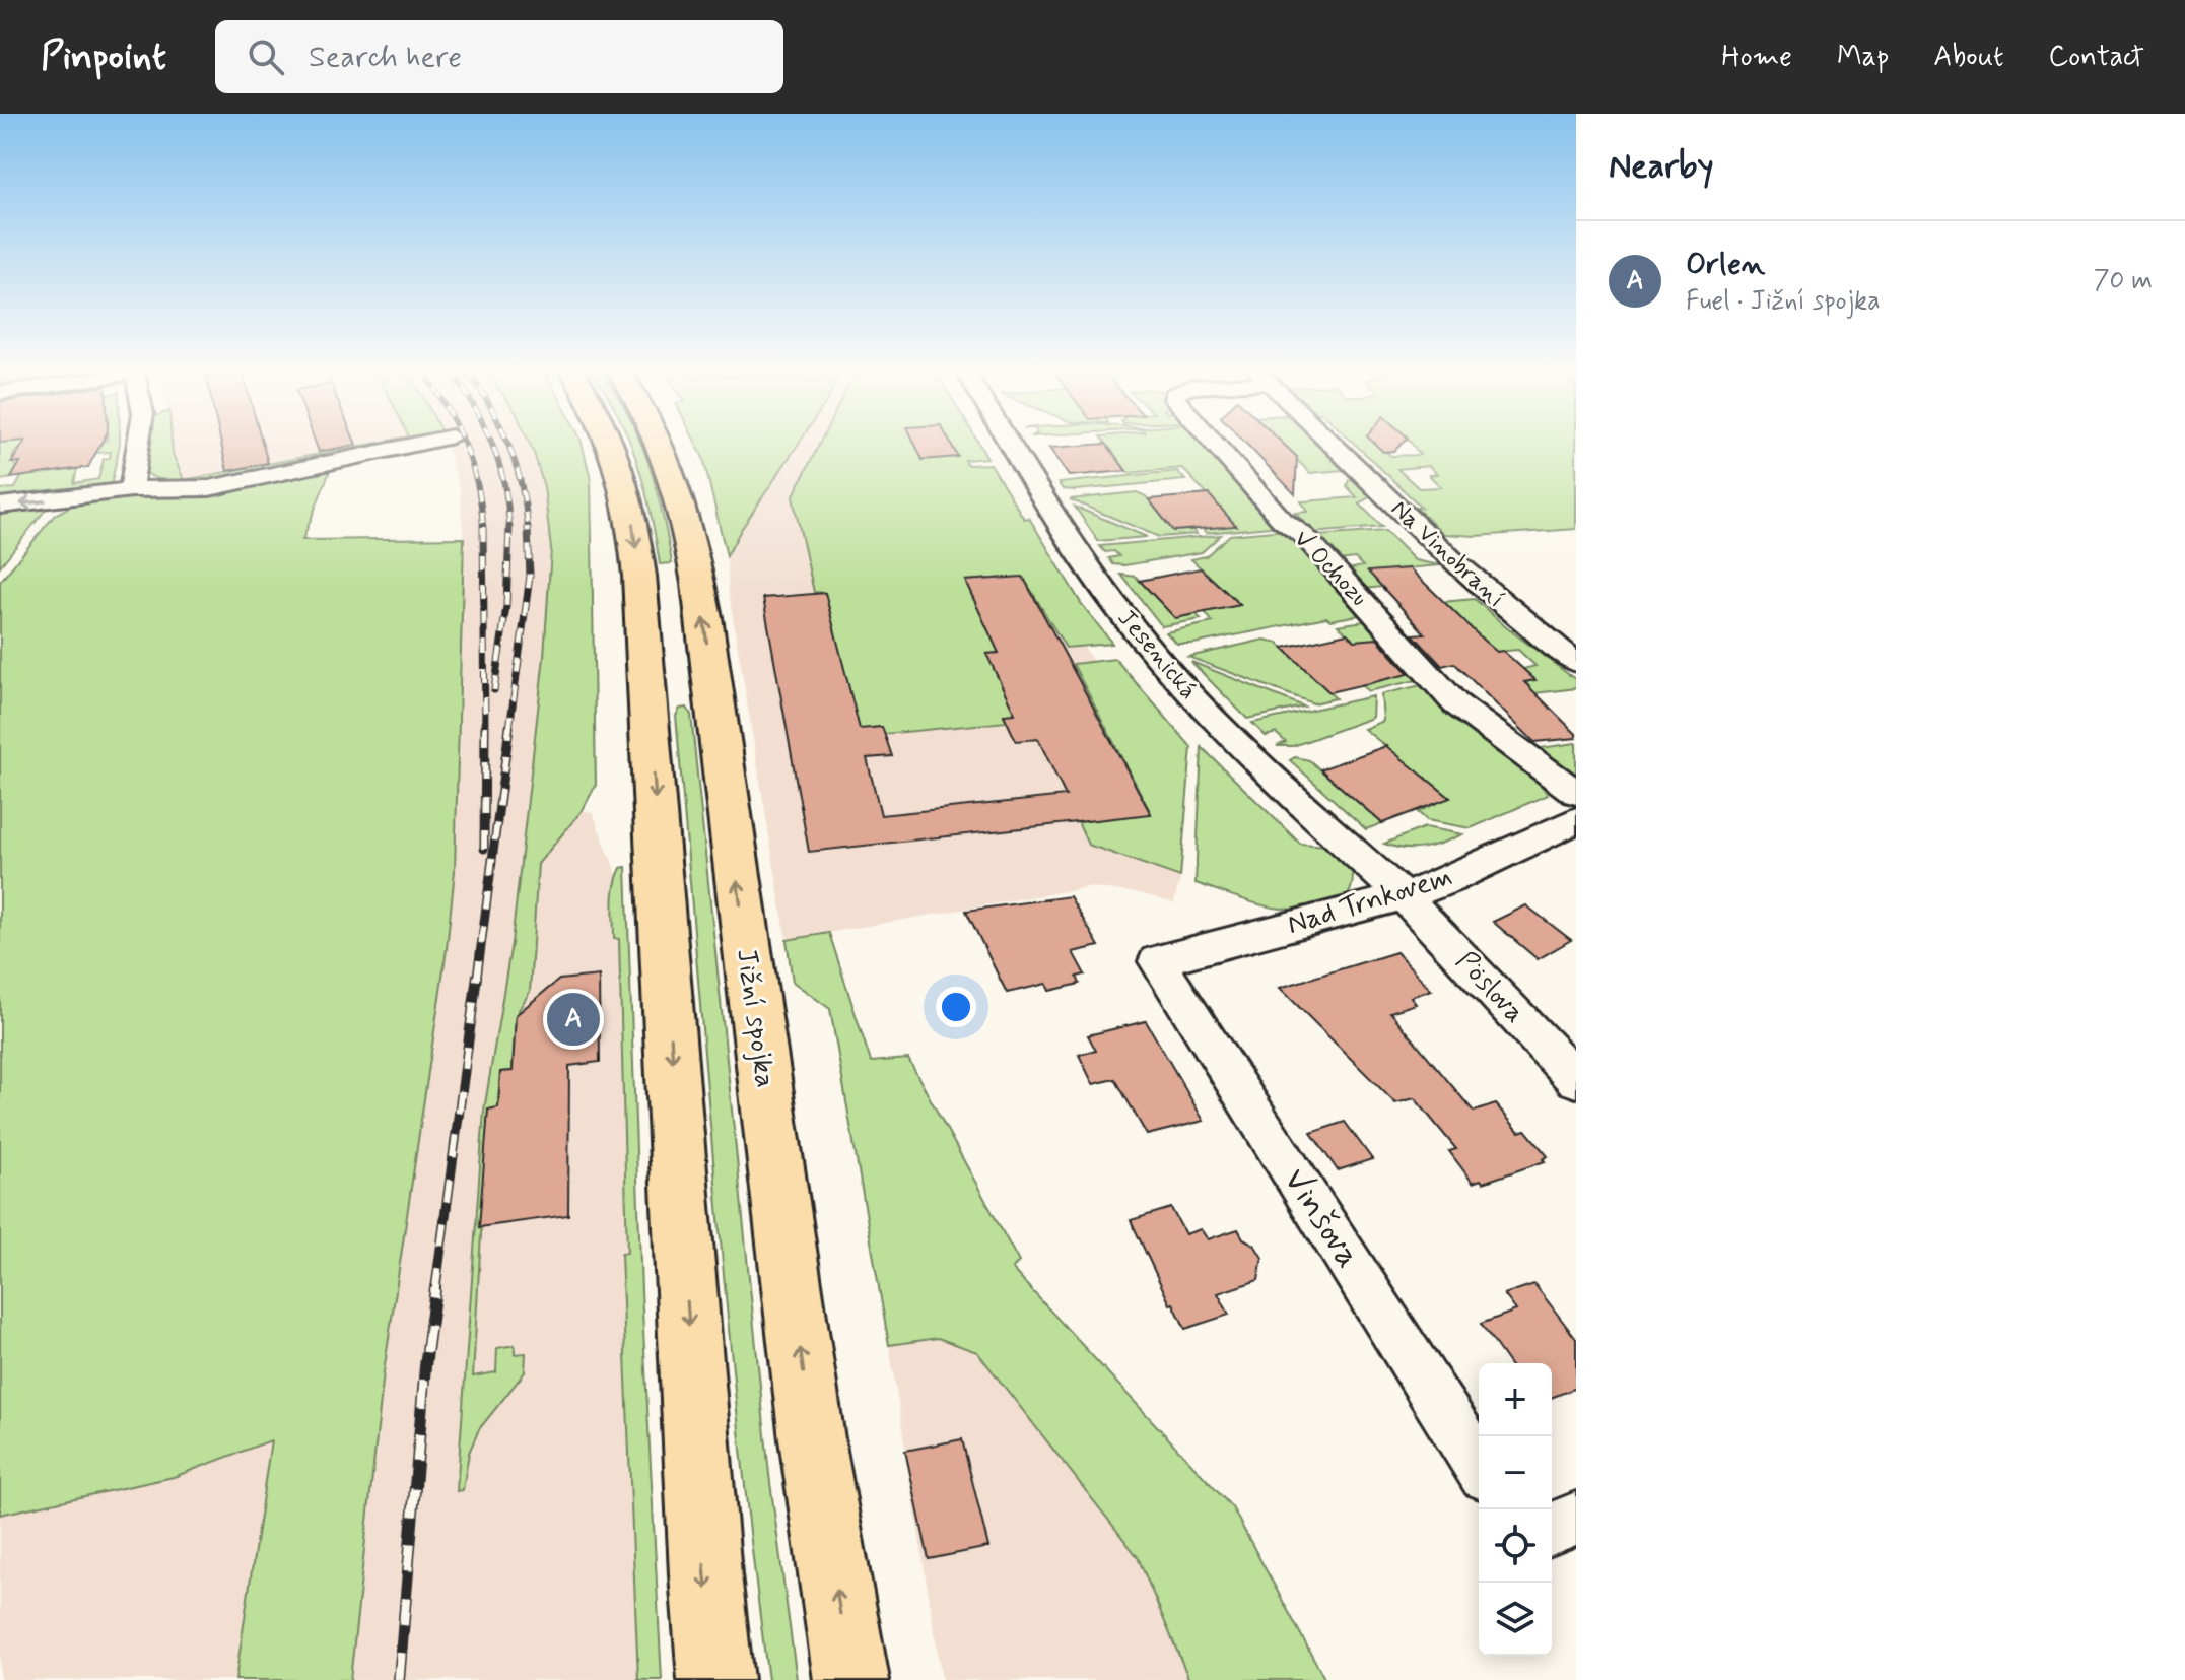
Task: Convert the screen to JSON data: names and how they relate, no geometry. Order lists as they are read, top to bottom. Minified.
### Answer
{"streets":{"highway":["Jižní spojka"],"street":["Na Vinobraní","V Ochozu","Jesenická","Nad Trnkovem","Pöslova","Vinšova"]},"crossings":[["Jesenická","Nad Trnkovem"],["Jesenická","Pöslova"],["Nad Trnkovem","Pöslova"],["Nad Trnkovem","Vinšova"]],"page":{"header":"Pinpoint","search":"Search here","nav":["Home","Map","About","Contact"],"heading":"Nearby","list":[{"mark":"A","name":"Orlen","note":"Fuel · Jižní spojka","value":"70 m"}],"pins":"A","map_buttons":["+","−"]}}
